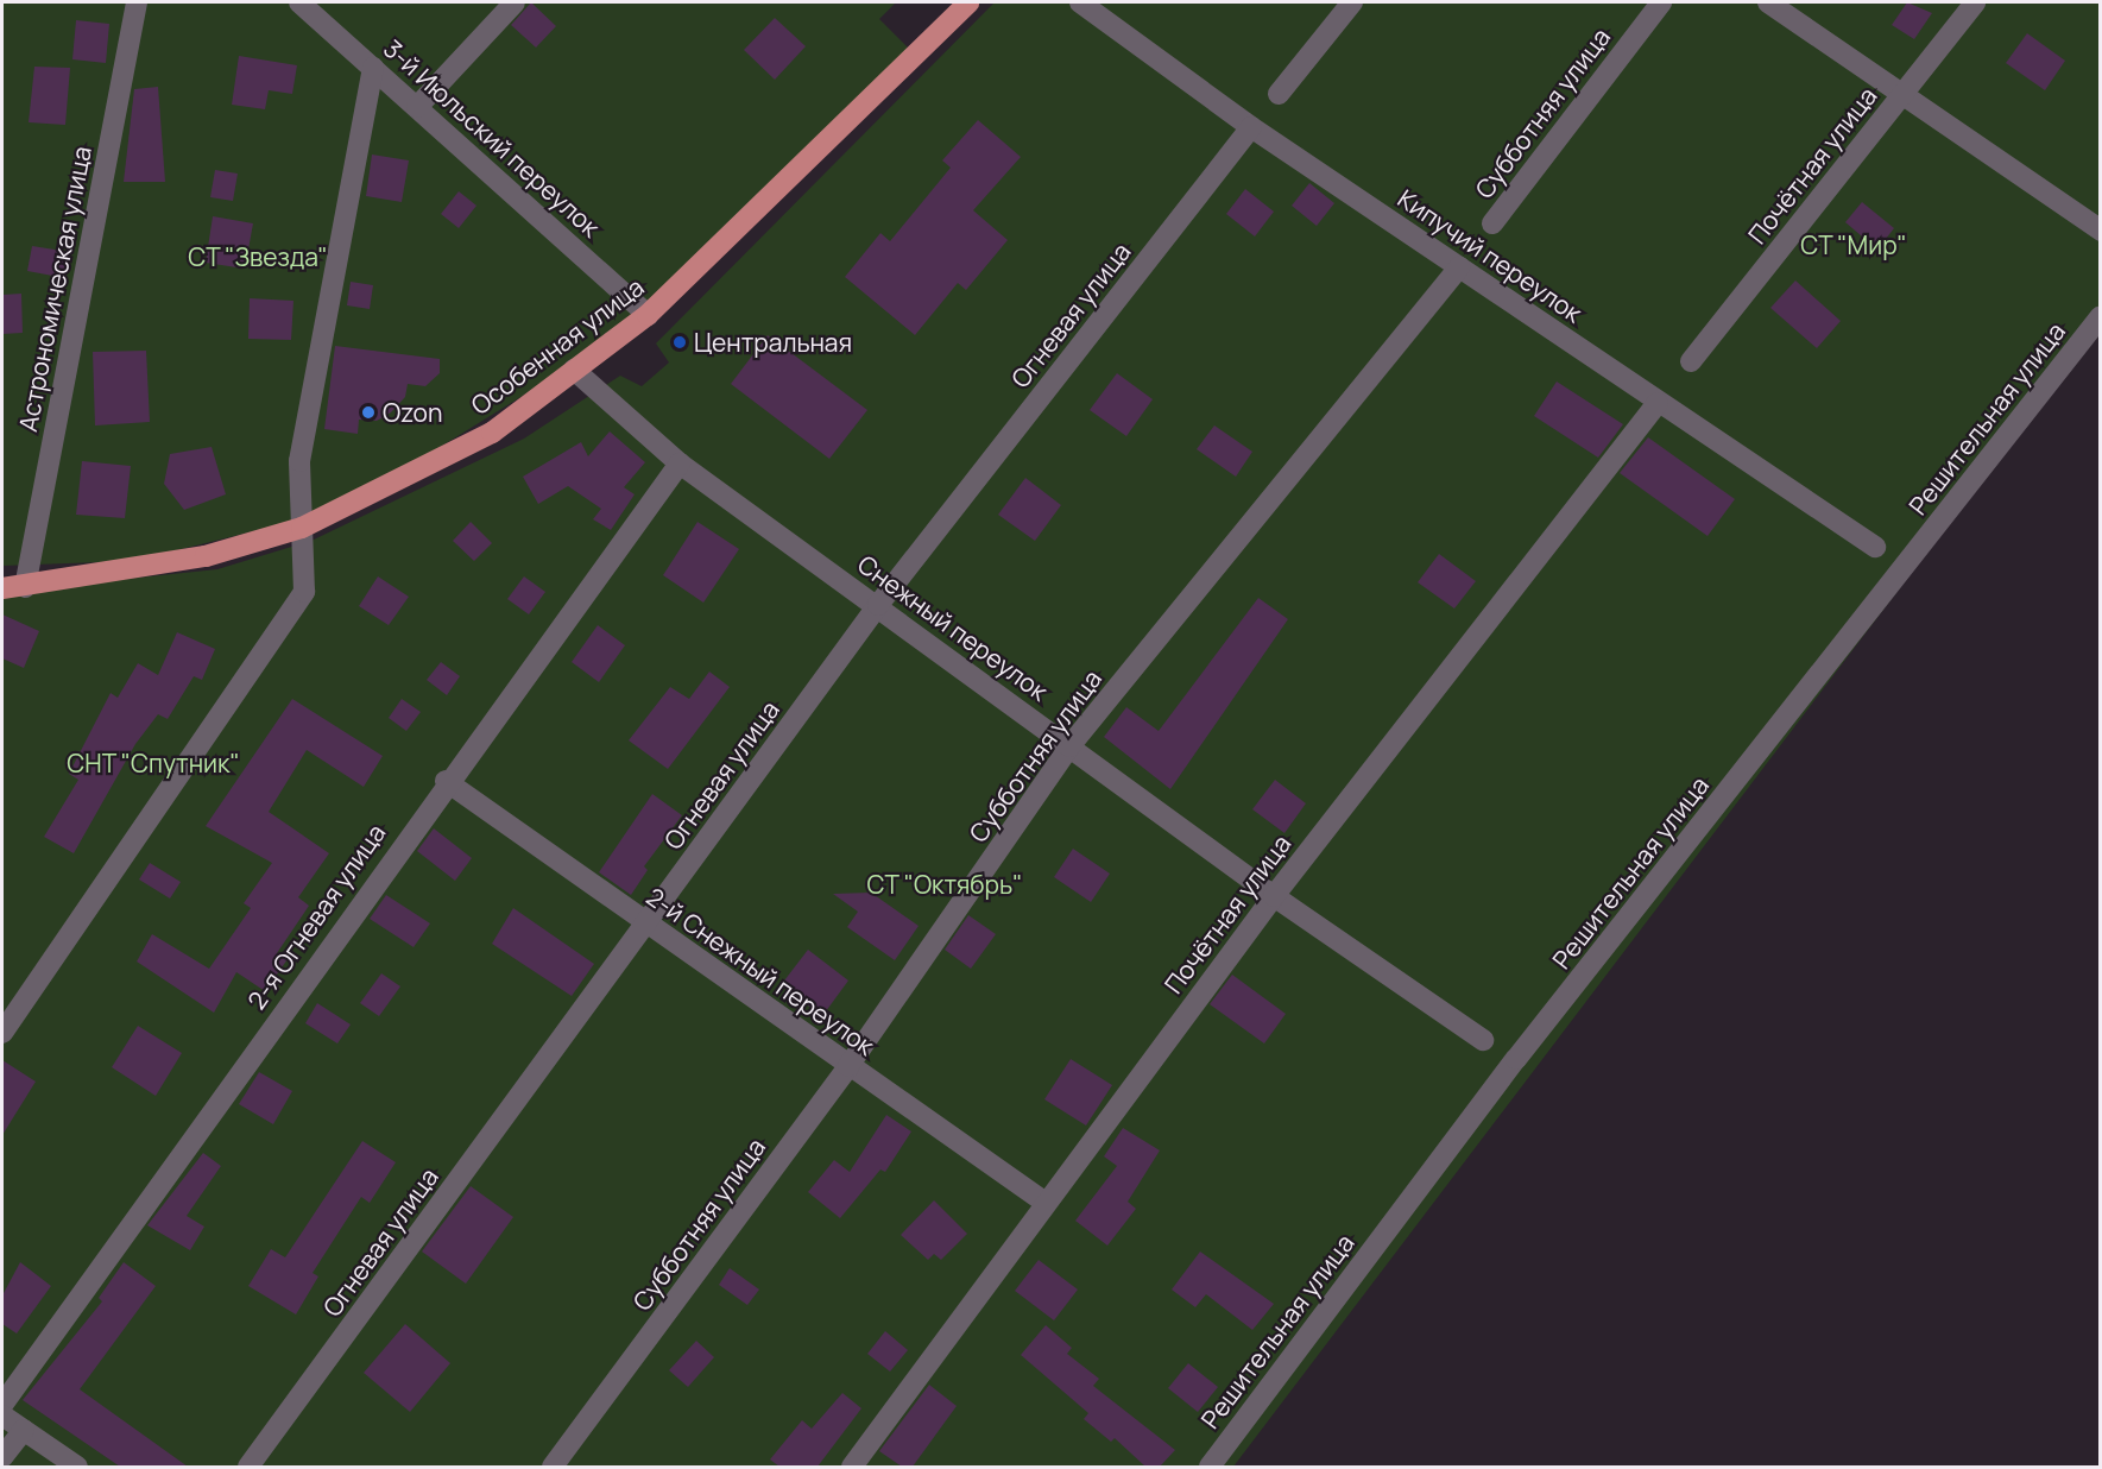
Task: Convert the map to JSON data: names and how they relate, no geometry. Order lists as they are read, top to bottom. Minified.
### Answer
{"streets":{"main road":["Особенная улица"],"street":["Субботняя улица","3-й Июльский переулок","Почётная улица","Кипучий переулок","Астрономическая улица","Огневая улица","Решительная улица","Снежный переулок","2-я Огневая улица","2-й Снежный переулок"]},"crossings":[["Субботняя улица","Кипучий переулок"],["Субботняя улица","Снежный переулок"],["Субботняя улица","2-й Снежный переулок"],["3-й Июльский переулок","Особенная улица"],["Почётная улица","Кипучий переулок"],["Почётная улица","Снежный переулок"],["Почётная улица","2-й Снежный переулок"],["Кипучий переулок","Огневая улица"],["Астрономическая улица","Особенная улица"],["Огневая улица","Снежный переулок"],["Огневая улица","2-й Снежный переулок"],["Особенная улица","Снежный переулок"],["Снежный переулок","2-я Огневая улица"],["2-я Огневая улица","2-й Снежный переулок"]],"parks":["СТ \"Мир\"","СТ \"Звезда\"","СНТ \"Спутник\"","СТ \"Октябрь\""],"places":["Центральная","Ozon"]}
